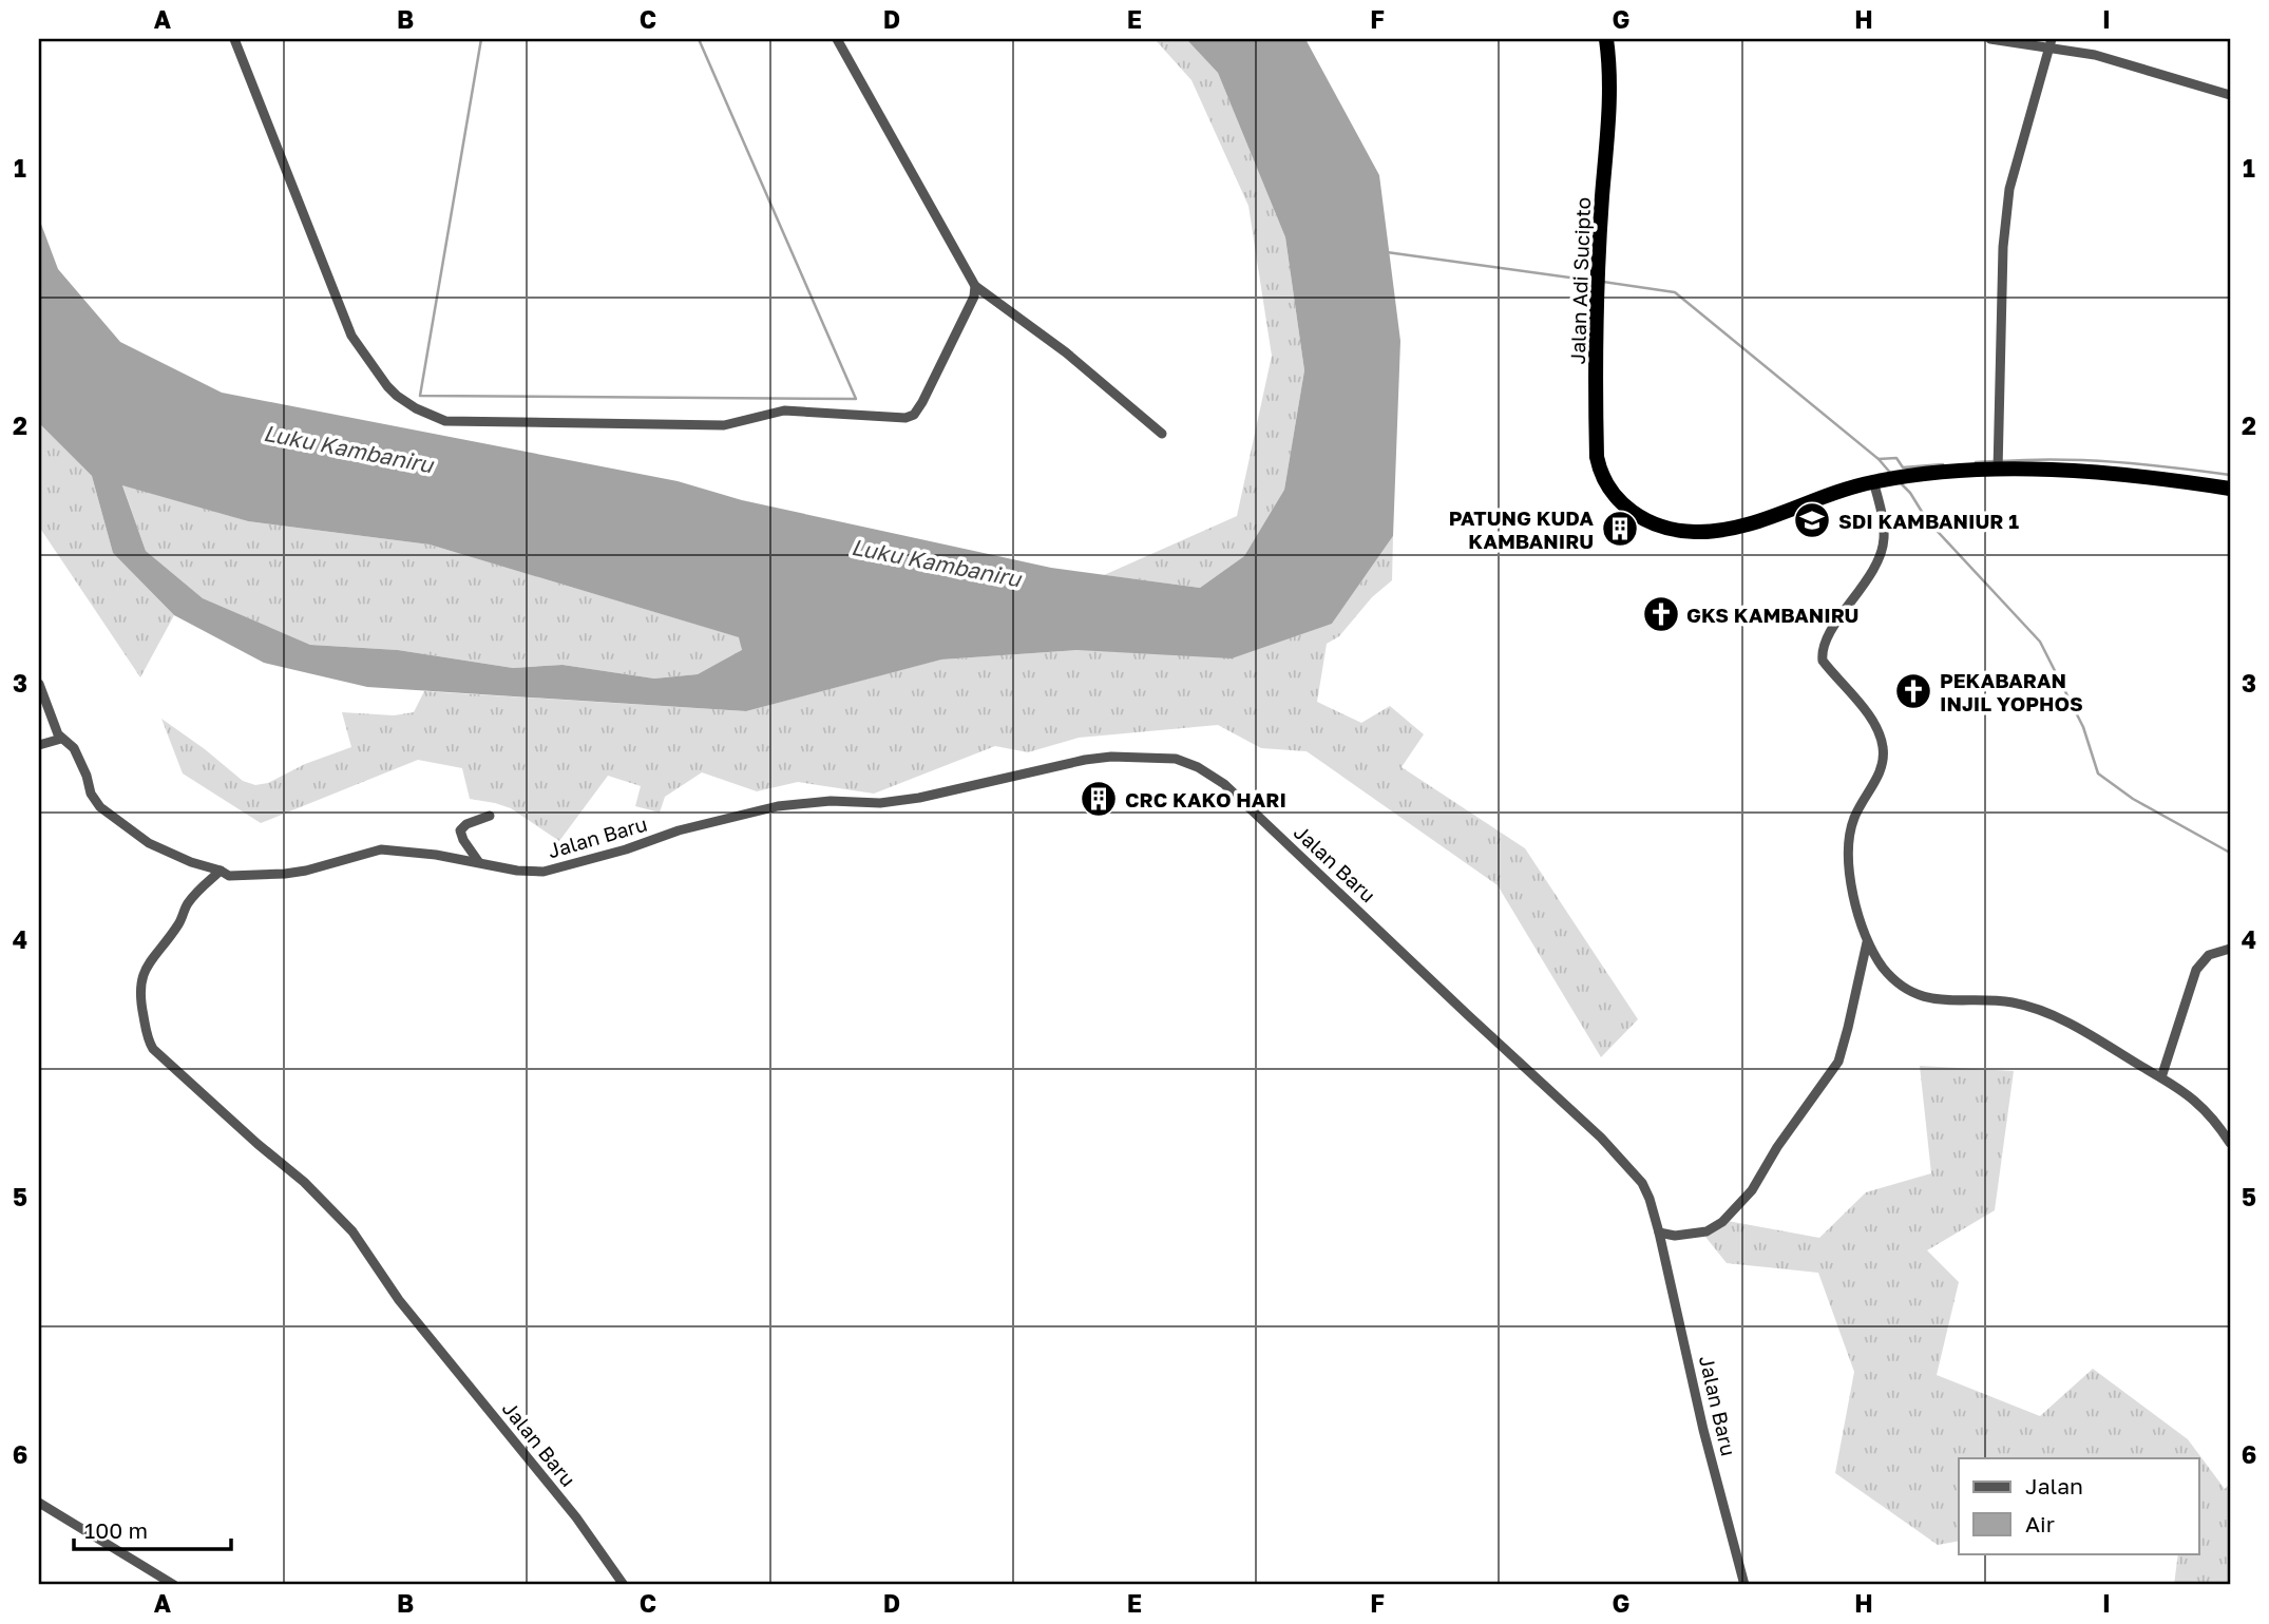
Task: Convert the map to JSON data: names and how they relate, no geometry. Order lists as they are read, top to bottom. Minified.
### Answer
{"streets":{"highway":["Jalan Adi Sucipto"],"street":["Jalan Baru"]},"water":["Luku Kambaniru"],"places":{"school or university":["SDI KAMBANIUR 1"],"building":["PATUNG KUDA KAMBANIRU","CRC KAKO HARI"],"church":["GKS KAMBANIRU","PEKABARAN INJIL YOPHOS"]},"legend":["Jalan","Air"],"scale_bar":"100 m","grid":{"columns":["A","B","C","D","E","F","G","H","I"],"rows":["1","2","3","4","5","6"]}}
